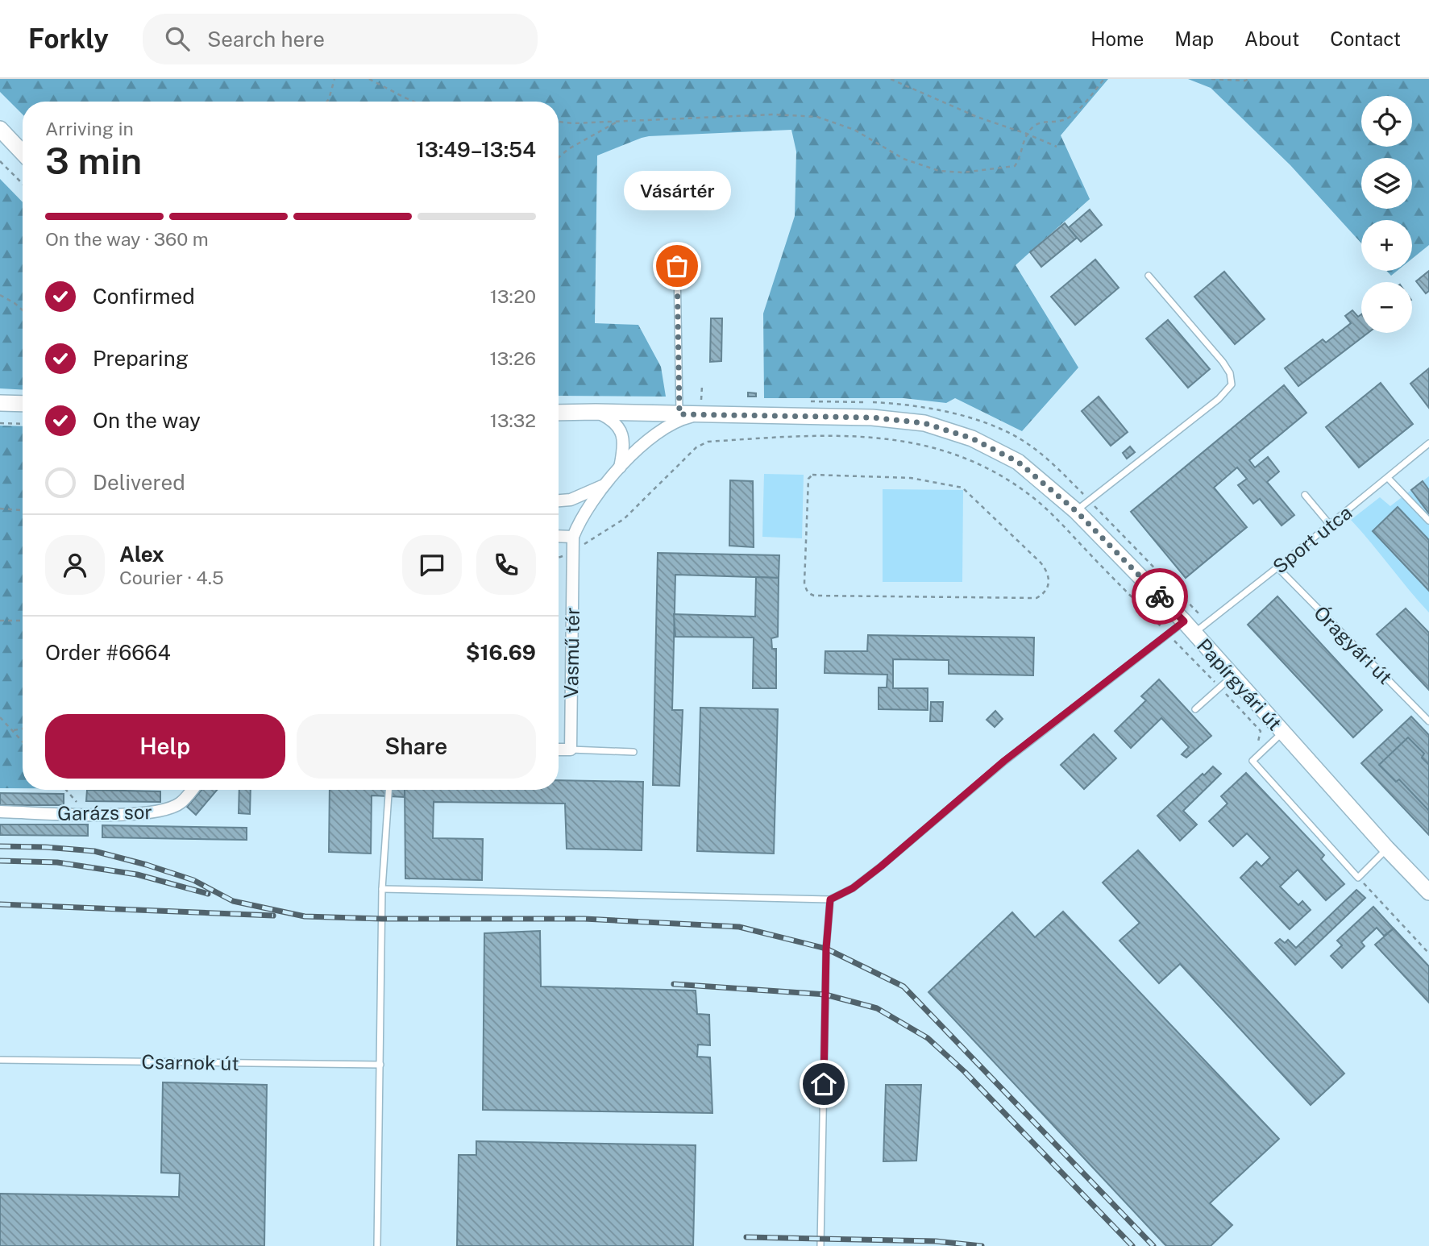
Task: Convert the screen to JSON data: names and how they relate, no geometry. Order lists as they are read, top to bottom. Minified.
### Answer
{"streets":{"street":["Vasmű tér","Papírgyári út","Garázs sor"],"lane":["Sport utca","Óragyári út","Csarnok út"]},"crossings":[["Sport utca","Óragyári út"],["Sport utca","Papírgyári út"],["Vasmű tér","Papírgyári út"]],"places":["Vásártér"],"page":{"header":"Forkly","search":"Search here","nav":["Home","Map","About","Contact"],"map_buttons":["+","−"],"heading":["3 min","Arriving in","13:49–13:54"],"panel":["Alex","Courier · 4.5","Order #6664","$16.69"],"bubble":"Vásártér","bar":"On the way · 360 m","list":[["Confirmed","13:20"],["Preparing","13:26"],["On the way","13:32"],"Delivered"],"buttons":["Help","Share"]}}
